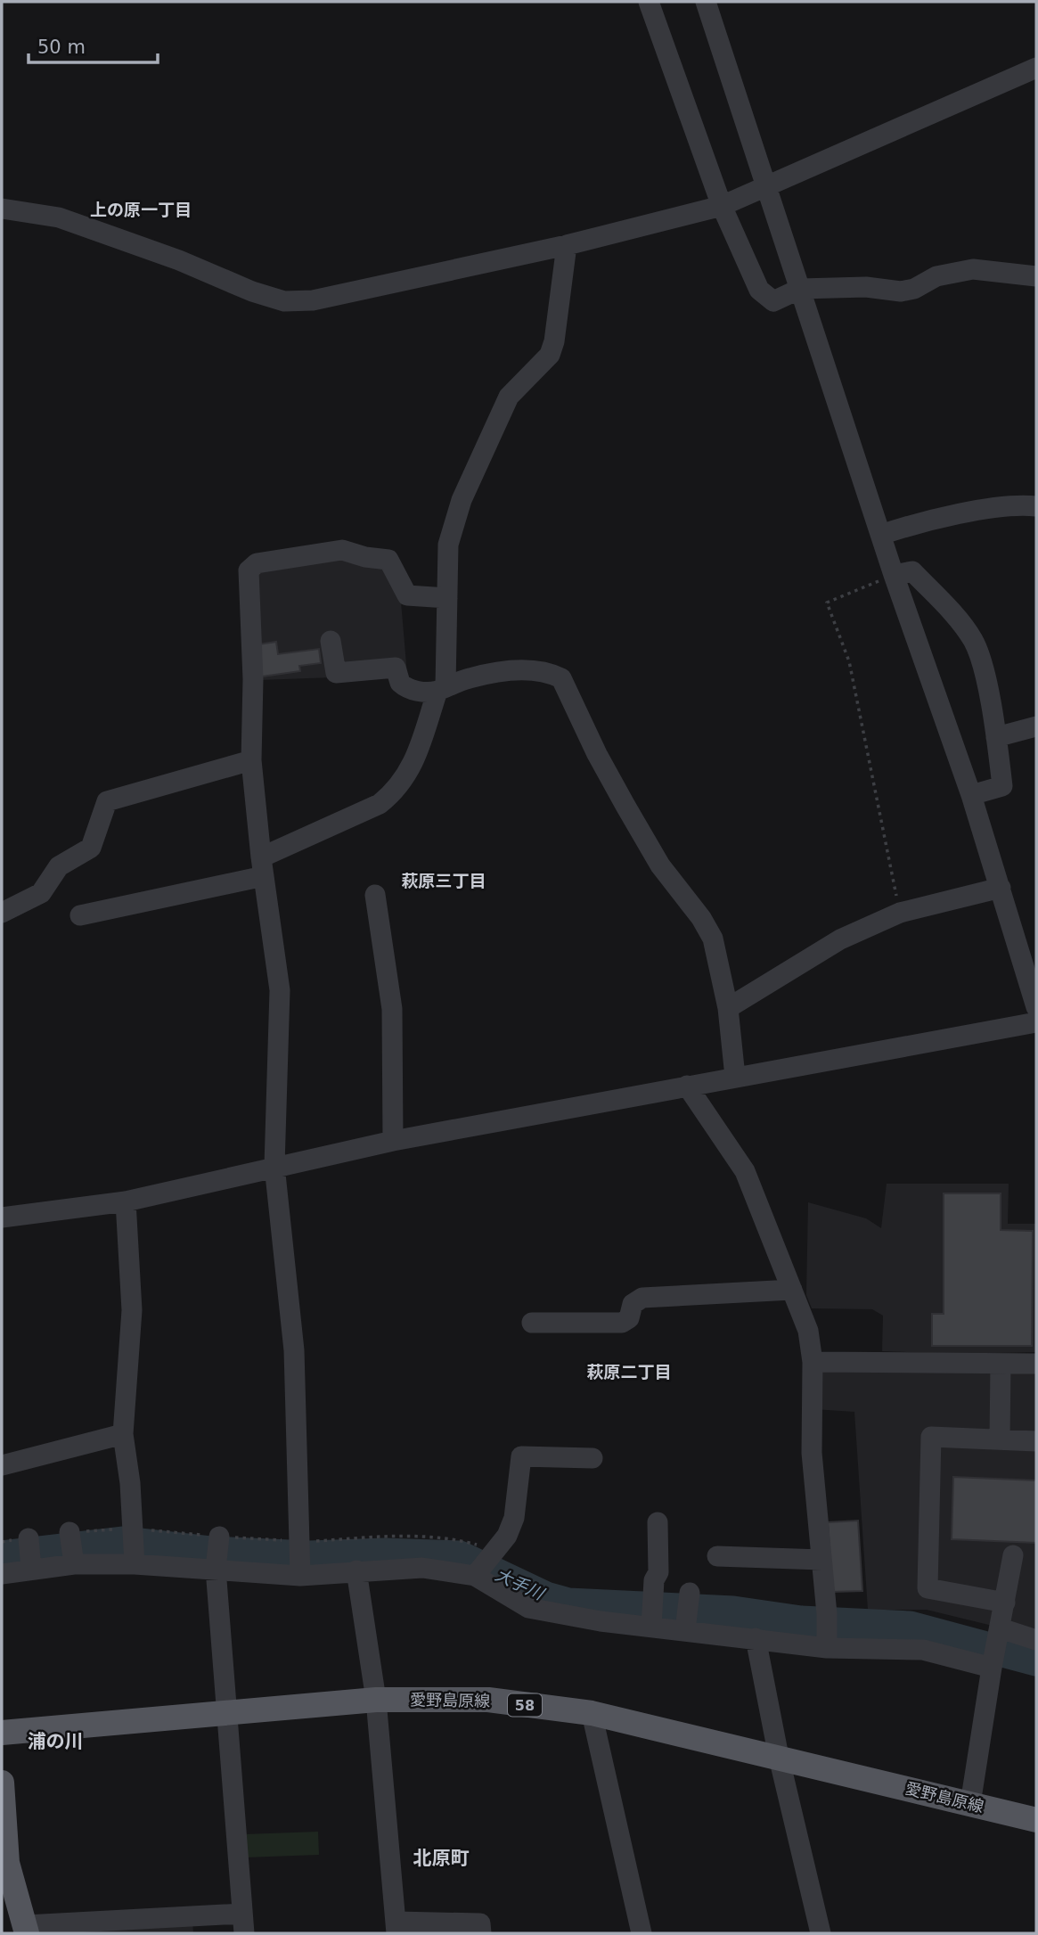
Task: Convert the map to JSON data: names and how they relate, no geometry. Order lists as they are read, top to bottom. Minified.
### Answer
{"streets":{"main road":["愛野島原線","58"]},"districts":["上の原一丁目","萩原三丁目","萩原二丁目","浦の川","北原町"],"water":["大手川"],"scale_bar":"50 m"}
